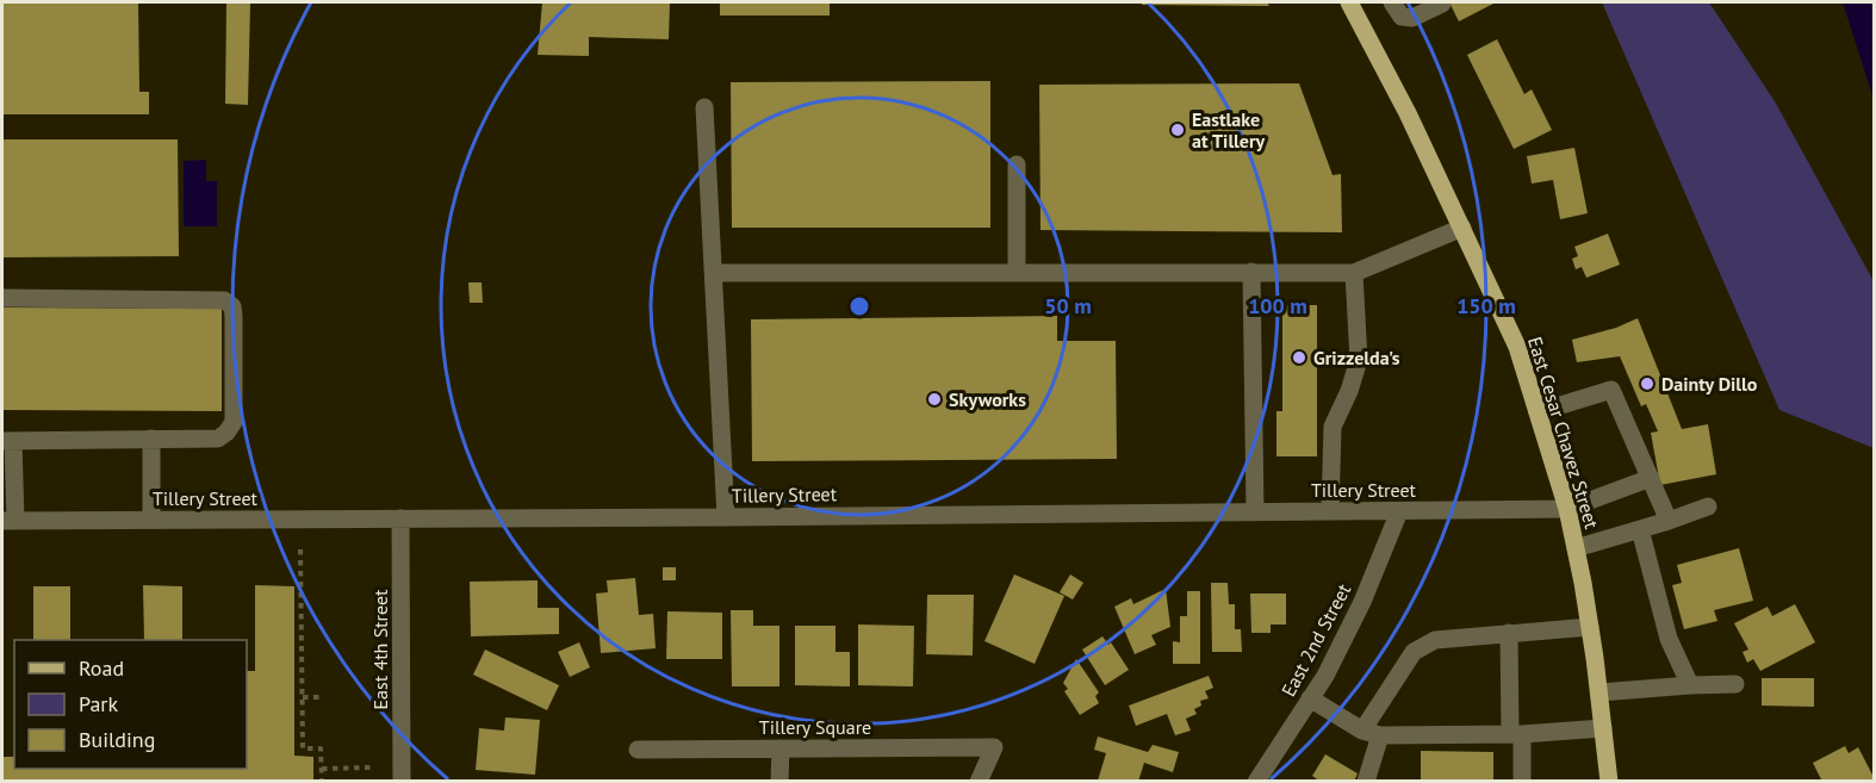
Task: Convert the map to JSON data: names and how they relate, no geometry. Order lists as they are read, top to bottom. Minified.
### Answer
{"streets":{"main road":["East Cesar Chavez Street"],"street":["Tillery Street","East 2nd Street","East 4th Street","Tillery Square"]},"crossings":[["East Cesar Chavez Street","Tillery Street"],["Tillery Street","East 2nd Street"],["Tillery Street","East 4th Street"]],"places":["Eastlake at Tillery","Grizzelda's","Dainty Dillo","Skyworks"],"legend":["Road","Park","Building"],"rings":["50 m","100 m","150 m"]}
